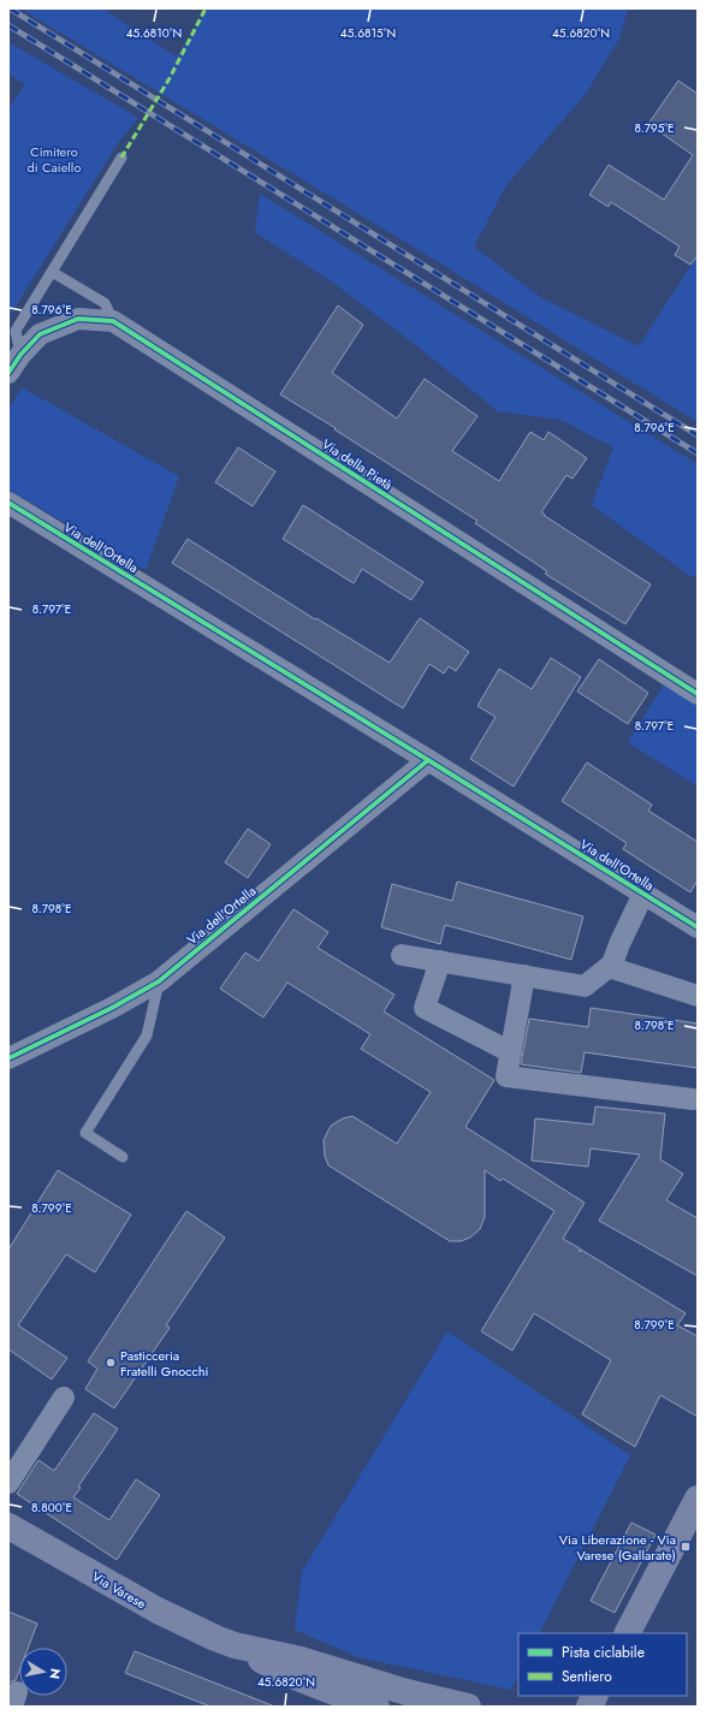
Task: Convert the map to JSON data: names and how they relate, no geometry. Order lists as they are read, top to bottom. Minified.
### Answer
{"streets":{"main road":["Via Varese"],"street":["Via della Pietà","Via dell'Ortella"]},"parks":["Cimitero di Caiello"],"places":{"other":["Pasticceria Fratelli Gnocchi"],"transit":["Via Liberazione - Via Varese (Gallarate)"]},"legend":["Pista ciclabile","Sentiero"],"north":"right","coordinates":["45.6810°N","45.6815°N","45.6820°N","8.795°E","8.796°E","8.797°E","8.798°E","8.799°E","8.800°E"]}
